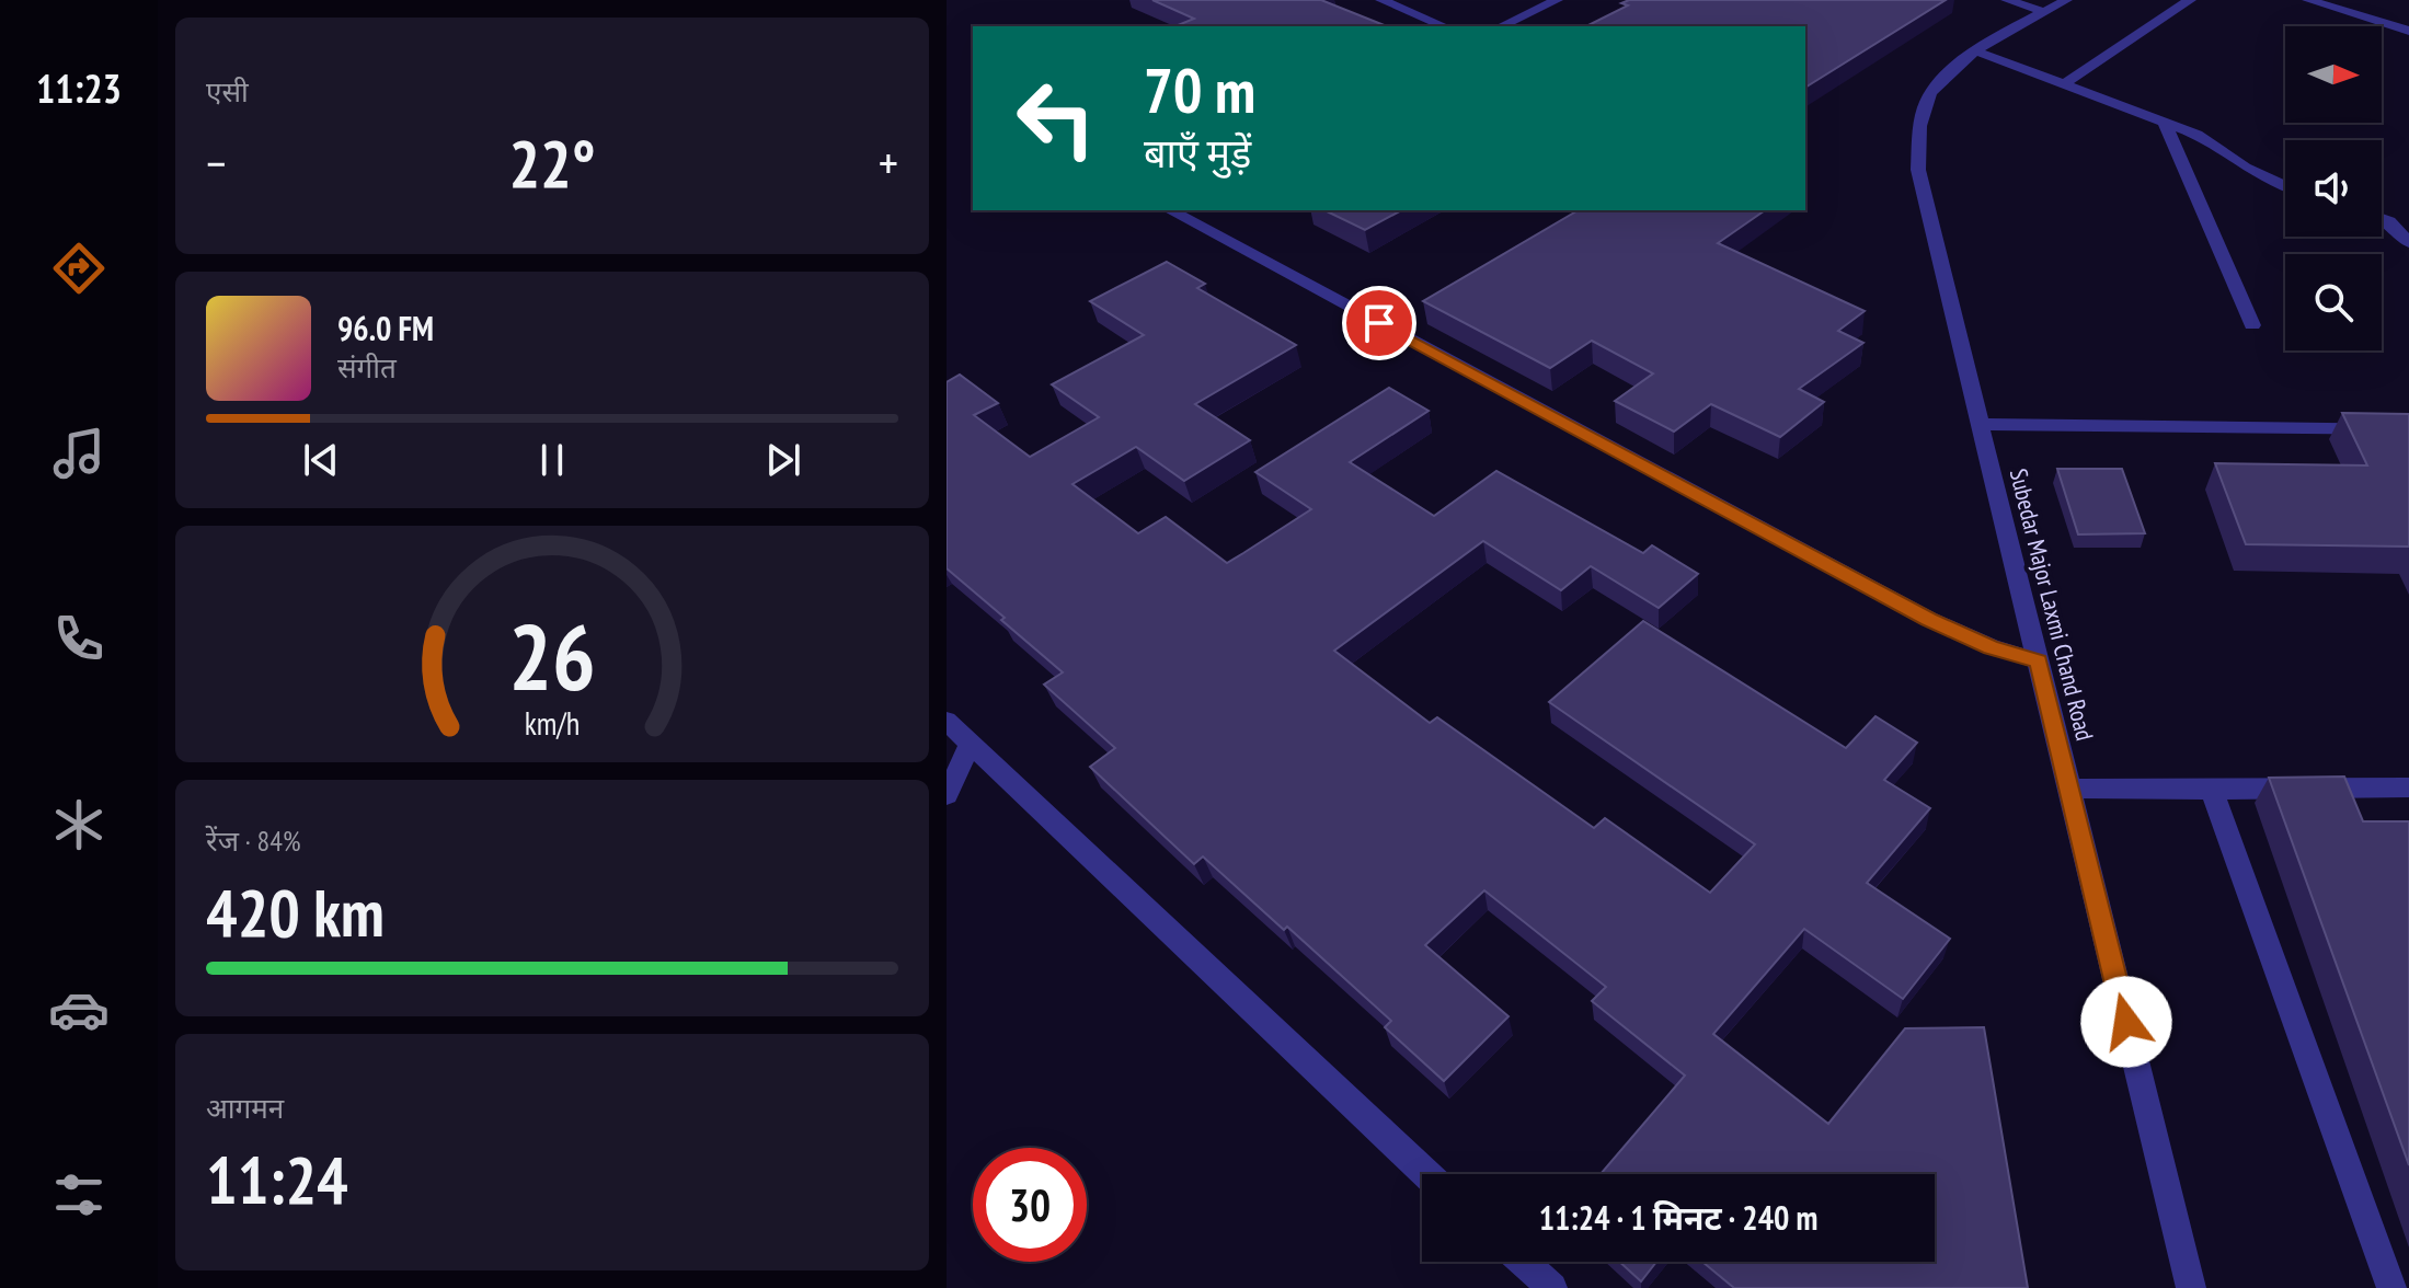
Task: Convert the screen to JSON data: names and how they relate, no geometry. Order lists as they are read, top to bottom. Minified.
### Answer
{"streets":{"street":["Subedar Major Laxmi Chand Road"]},"north":"right","page":{"tabs":"11:23","tile":["एसी",["रेंज · 84%","420 km"],["आगमन","11:24"]],"turn":["70 m","बाएँ मुड़ें"],"heat":["−","22°","+"],"song":["96.0 FM","संगीत"],"limit":"30","trip":"11:24 · 1 मिनट · 240 m","gauge":["26","km/h"]}}
